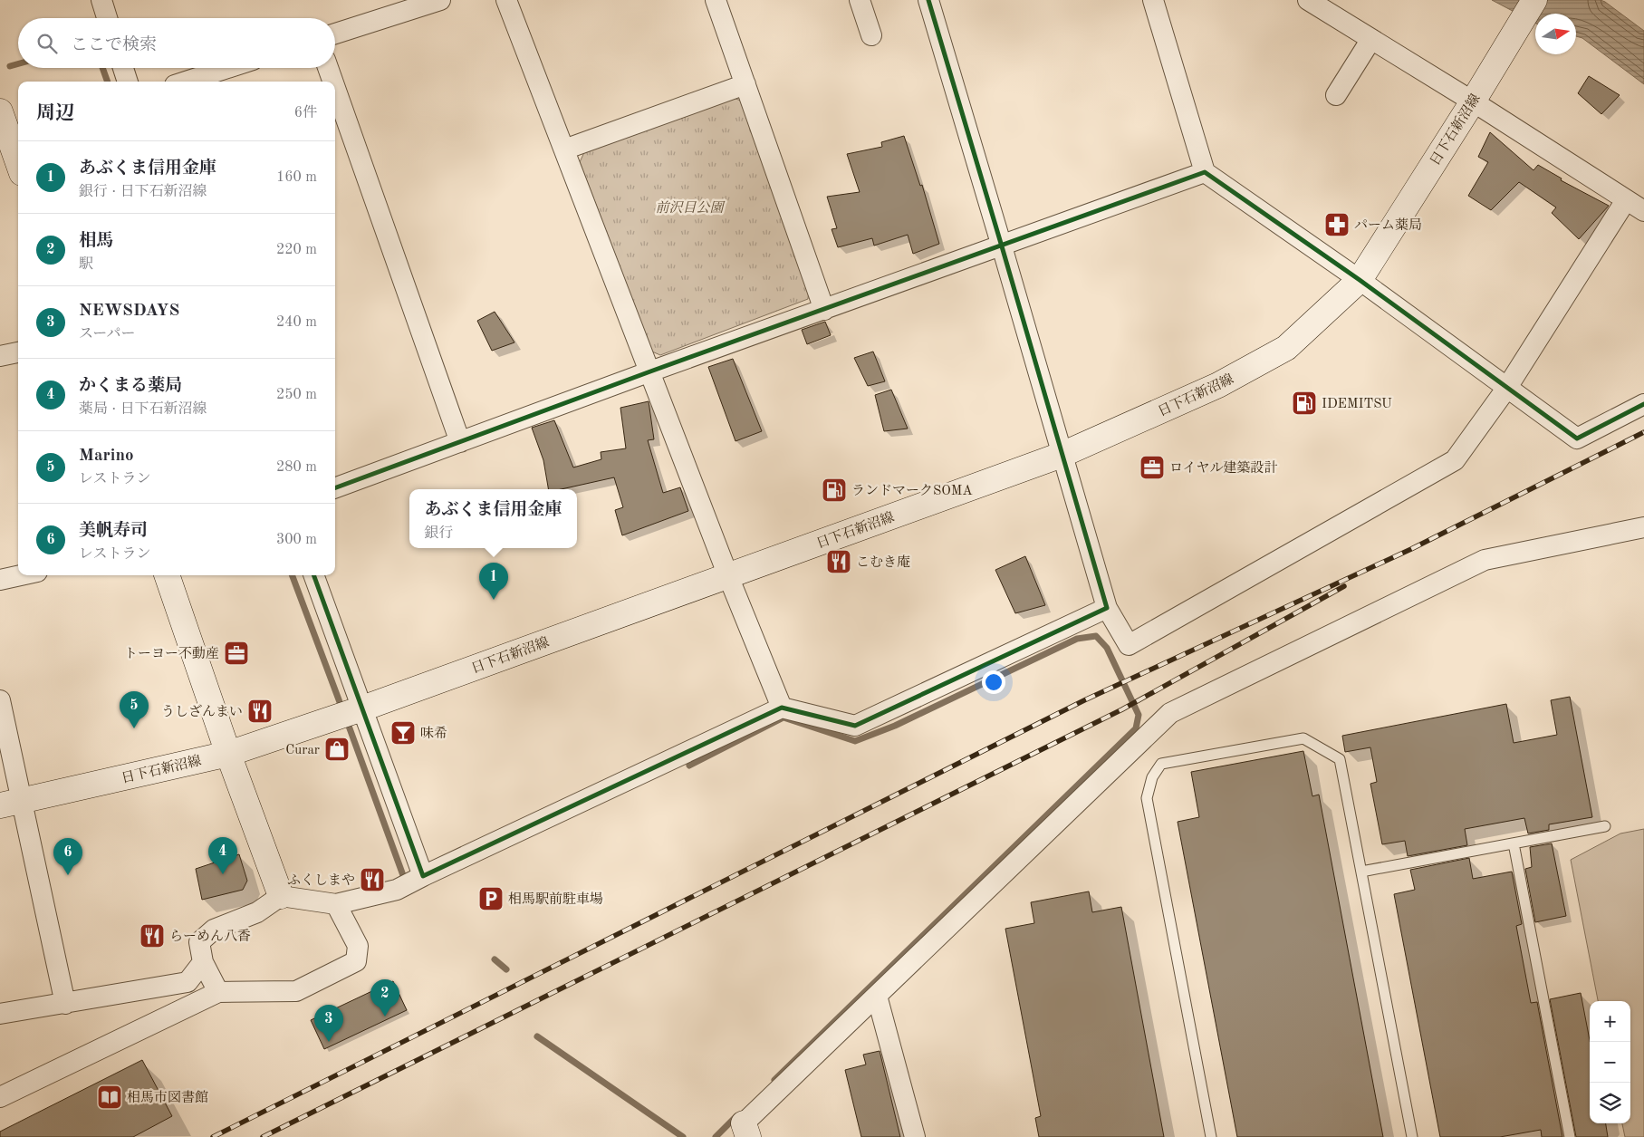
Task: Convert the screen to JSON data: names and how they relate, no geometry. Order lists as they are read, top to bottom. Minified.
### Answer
{"streets":{"main road":["日下石新沼線"]},"parks":["前沢目公園"],"places":{"pharmacy":["パーム薬局"],"fuel station":["IDEMITSU","ランドマークSOMA"],"office":["ロイヤル建築設計","トーヨー不動産"],"restaurant":["こむき庵","うしざんまい","ふくしまや","らーめん八香"],"bar":["味希"],"shop":["Curar"],"parking":["相馬駅前駐車場"],"library":["相馬市図書館"]},"north":"right","page":{"search":"ここで検索","heading":["周辺","6件"],"list":[{"mark":"1","name":"あぶくま信用金庫","note":"銀行 · 日下石新沼線","value":"160 m"},{"mark":"2","name":"相馬","note":"駅","value":"220 m"},{"mark":"3","name":"NEWSDAYS","note":"スーパー","value":"240 m"},{"mark":"4","name":"かくまる薬局","note":"薬局 · 日下石新沼線","value":"250 m"},{"mark":"5","name":"Marino","note":"レストラン","value":"280 m"},{"mark":"6","name":"美帆寿司","note":"レストラン","value":"300 m"}],"popup":["あぶくま信用金庫","銀行"],"pins":["1","5","4","6","2","3"],"map_buttons":["+","−"]}}
